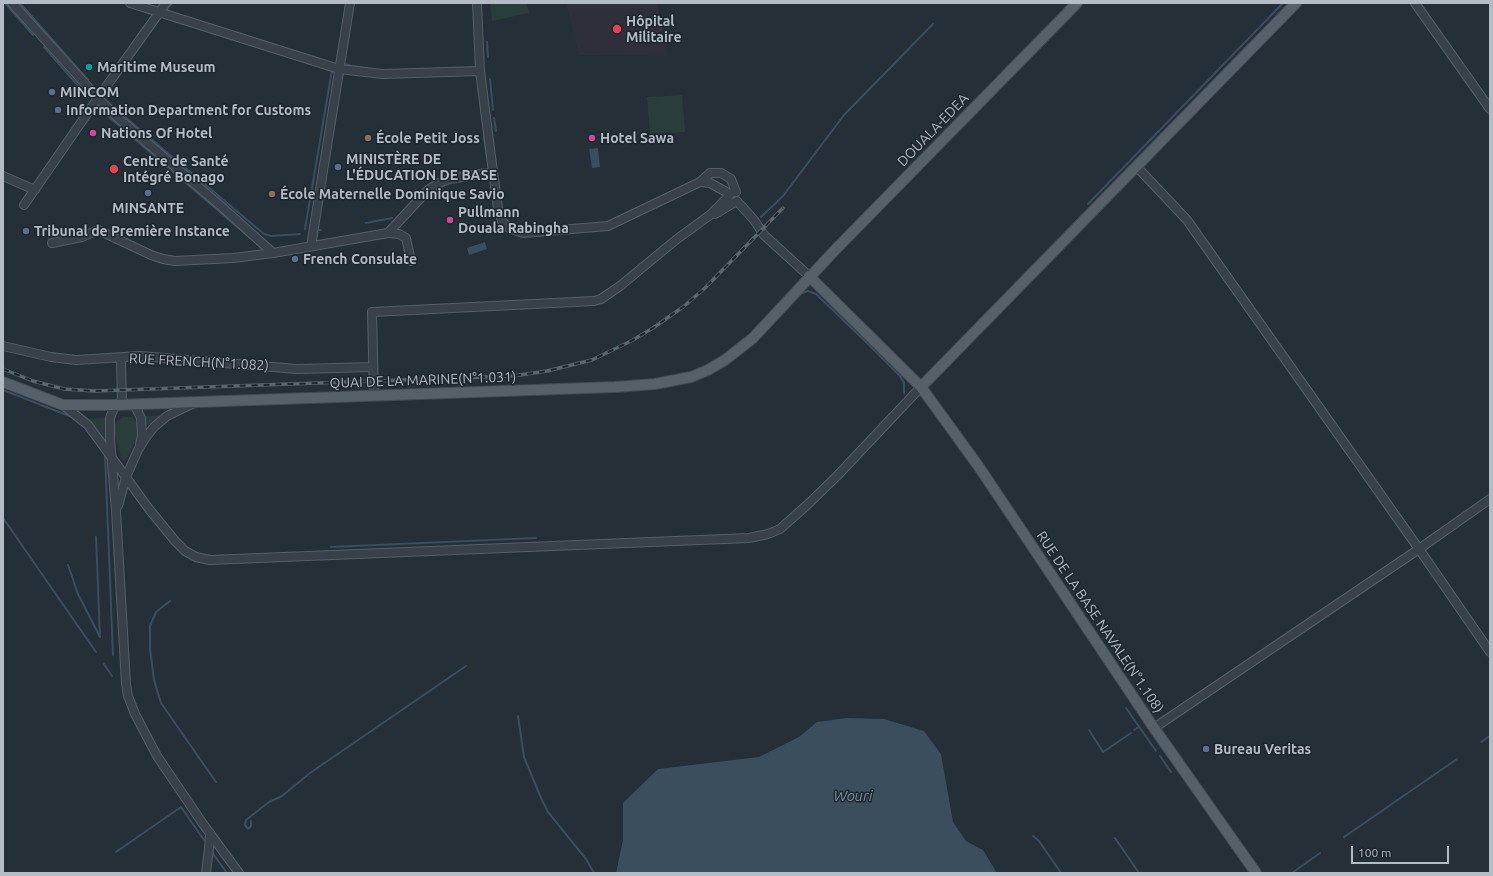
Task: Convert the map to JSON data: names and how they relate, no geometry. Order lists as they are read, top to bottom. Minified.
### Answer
{"streets":{"main road":["DOUALA-EDEA","QUAI DE LA MARINE(N°1.031)","RUE DE LA BASE NAVALE(N°1.108)"],"street":["RUE FRENCH(N°1.082)"]},"crossings":[["DOUALA-EDEA","QUAI DE LA MARINE(N°1.031)"]],"water":["Wouri"],"places":["Hôpital Militaire","Maritime Museum","MINCOM","Information Department for Customs","Nations Of Hotel","École Petit Joss","Hotel Sawa","MINISTÈRE DE L'ÉDUCATION DE BASE","Centre de Santé Intégré Bonago","MINSANTE","École Maternelle Dominique Savio","Pullmann Douala Rabingha","Tribunal de Première Instance","French Consulate","Bureau Veritas"],"scale_bar":"100 m"}
